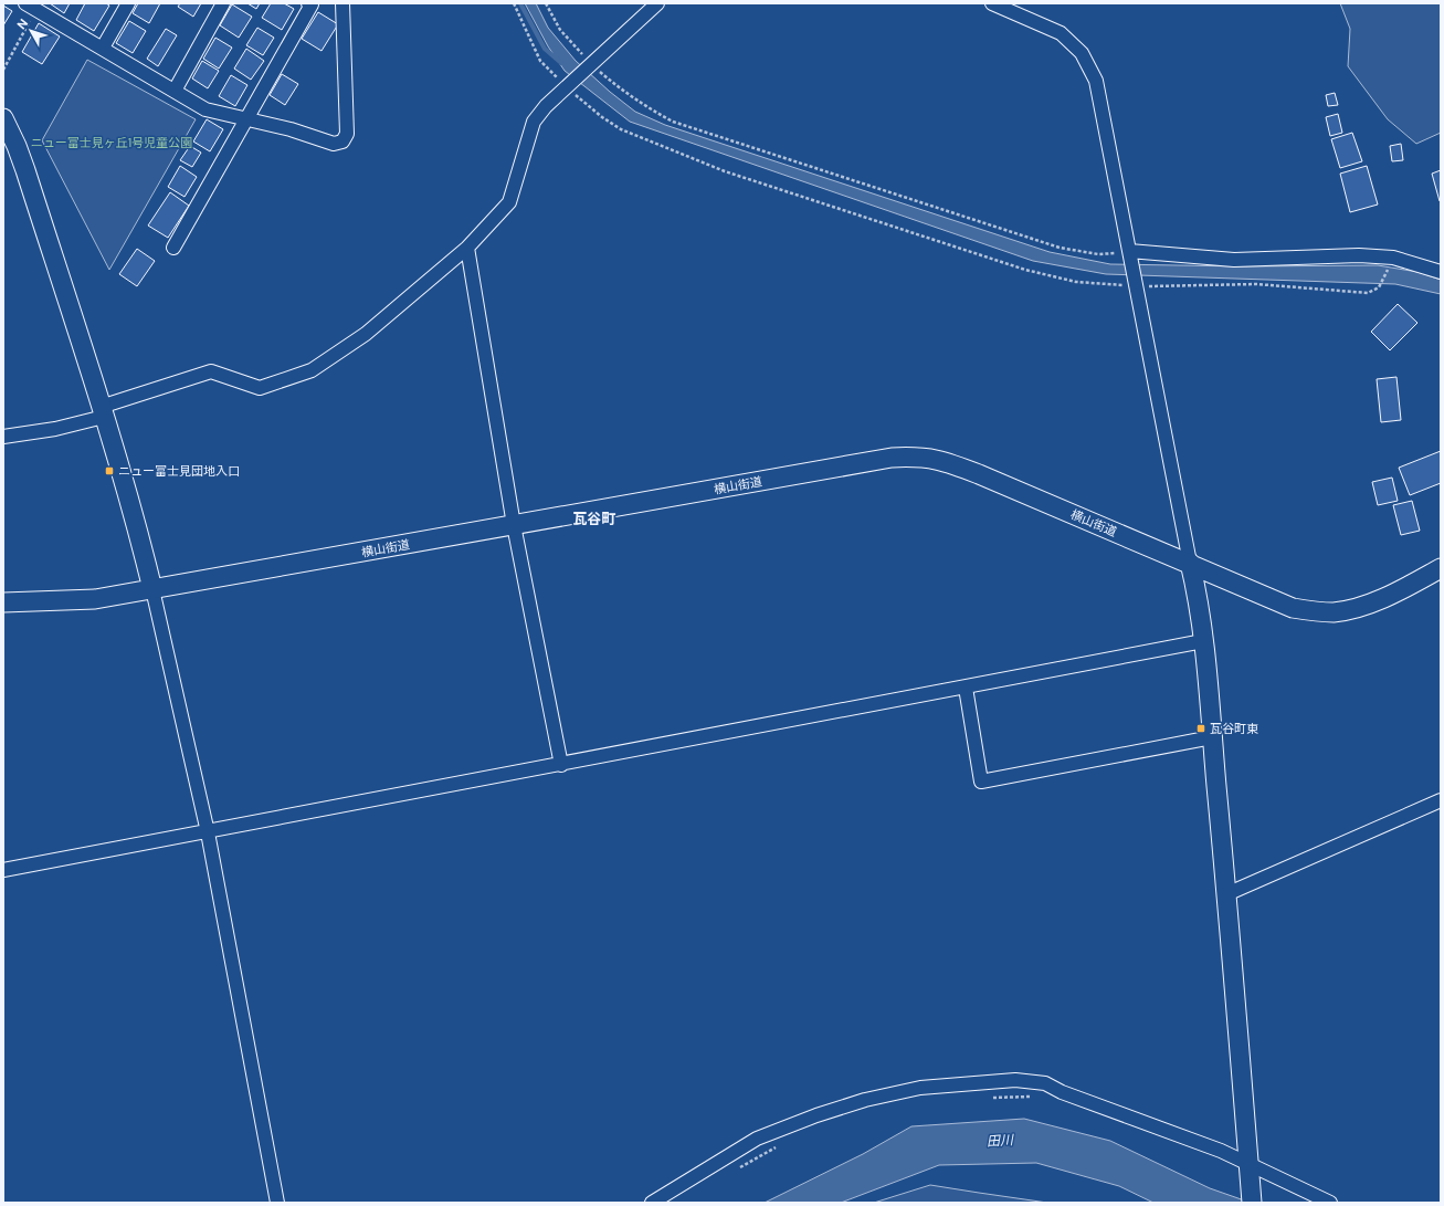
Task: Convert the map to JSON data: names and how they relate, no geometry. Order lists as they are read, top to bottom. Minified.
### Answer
{"streets":{"street":["横山街道"]},"districts":["瓦谷町"],"water":["田川"],"parks":["ニュー富士見ヶ丘1号児童公園"],"places":{"transit":["ニュー富士見団地入口","瓦谷町東"]},"north":"top left"}
